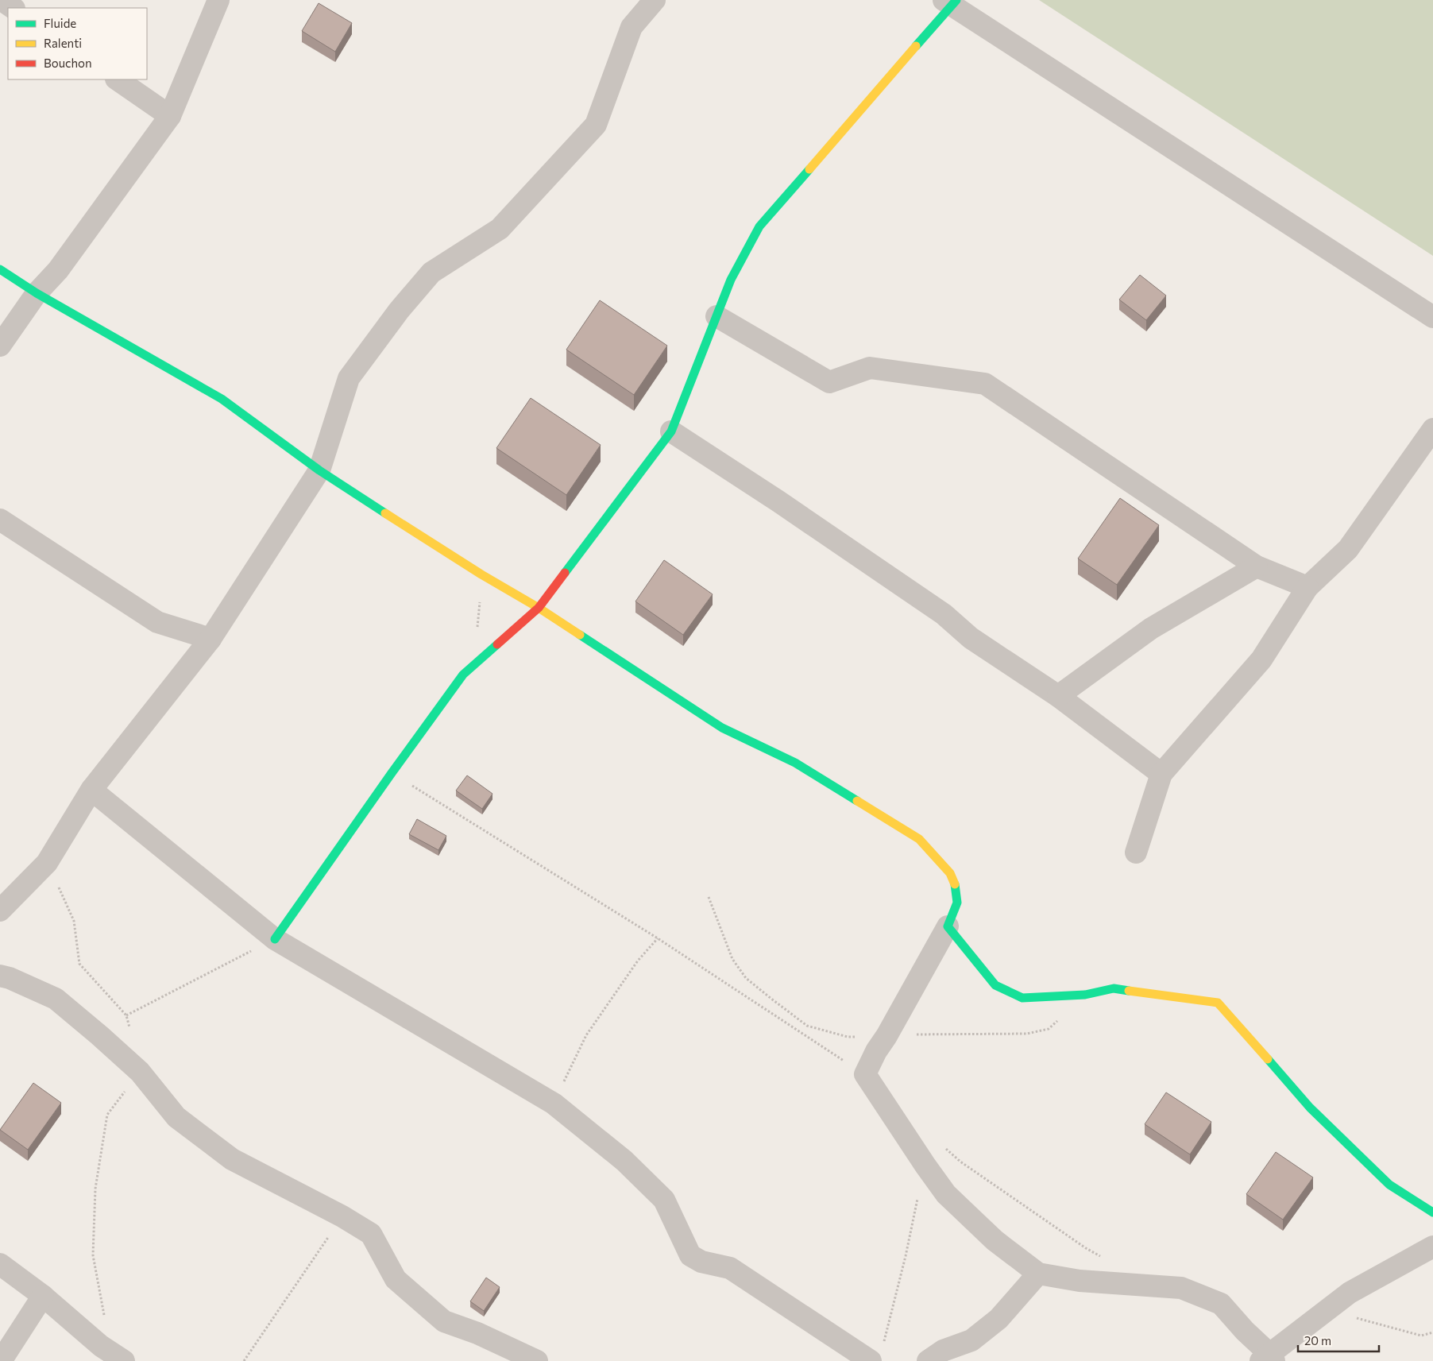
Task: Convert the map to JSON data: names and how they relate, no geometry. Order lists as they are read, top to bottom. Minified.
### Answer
{"legend":["Fluide","Ralenti","Bouchon"],"scale_bar":"20 m"}
